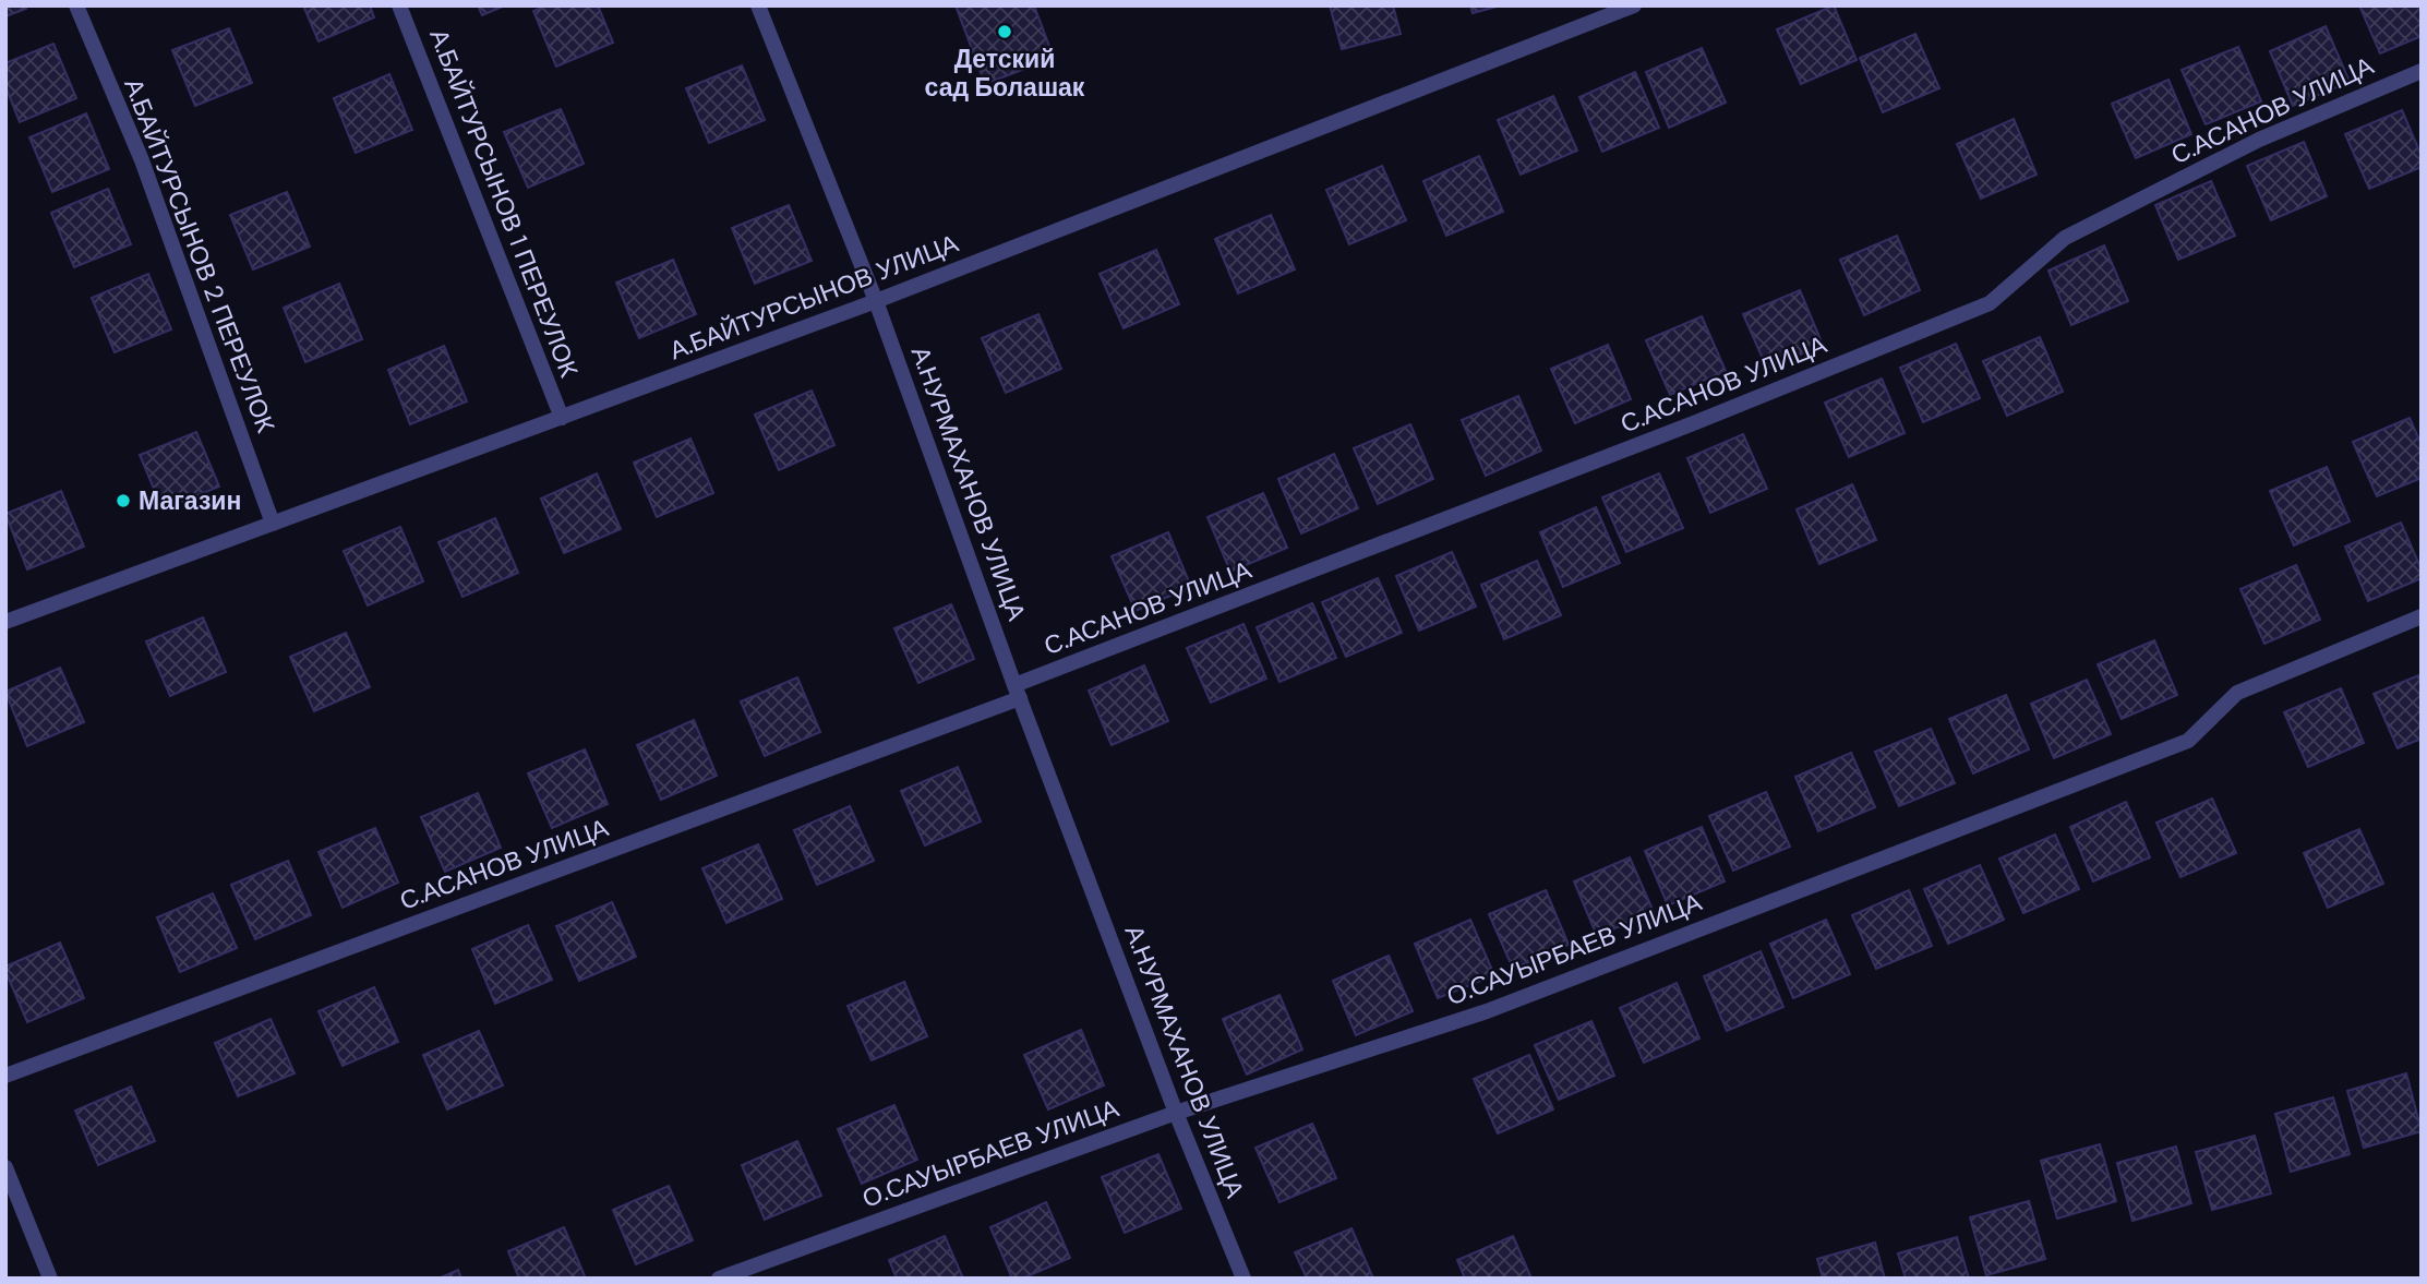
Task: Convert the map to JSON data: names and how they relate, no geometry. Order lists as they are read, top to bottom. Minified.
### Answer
{"streets":{"street":["С.АСАНОВ УЛИЦА","А.БАЙТУРСЫНОВ 1 ПЕРЕУЛОК","А.БАЙТУРСЫНОВ 2 ПЕРЕУЛОК","А.БАЙТУРСЫНОВ УЛИЦА","А.НУРМАХАНОВ УЛИЦА","О.САУЫРБАЕВ УЛИЦА"]},"crossings":[["С.АСАНОВ УЛИЦА","А.НУРМАХАНОВ УЛИЦА"],["А.БАЙТУРСЫНОВ 1 ПЕРЕУЛОК","А.БАЙТУРСЫНОВ УЛИЦА"],["А.БАЙТУРСЫНОВ 2 ПЕРЕУЛОК","А.БАЙТУРСЫНОВ УЛИЦА"],["А.БАЙТУРСЫНОВ УЛИЦА","А.НУРМАХАНОВ УЛИЦА"],["А.НУРМАХАНОВ УЛИЦА","О.САУЫРБАЕВ УЛИЦА"]],"places":["Детский сад Болашак","Магазин"]}
